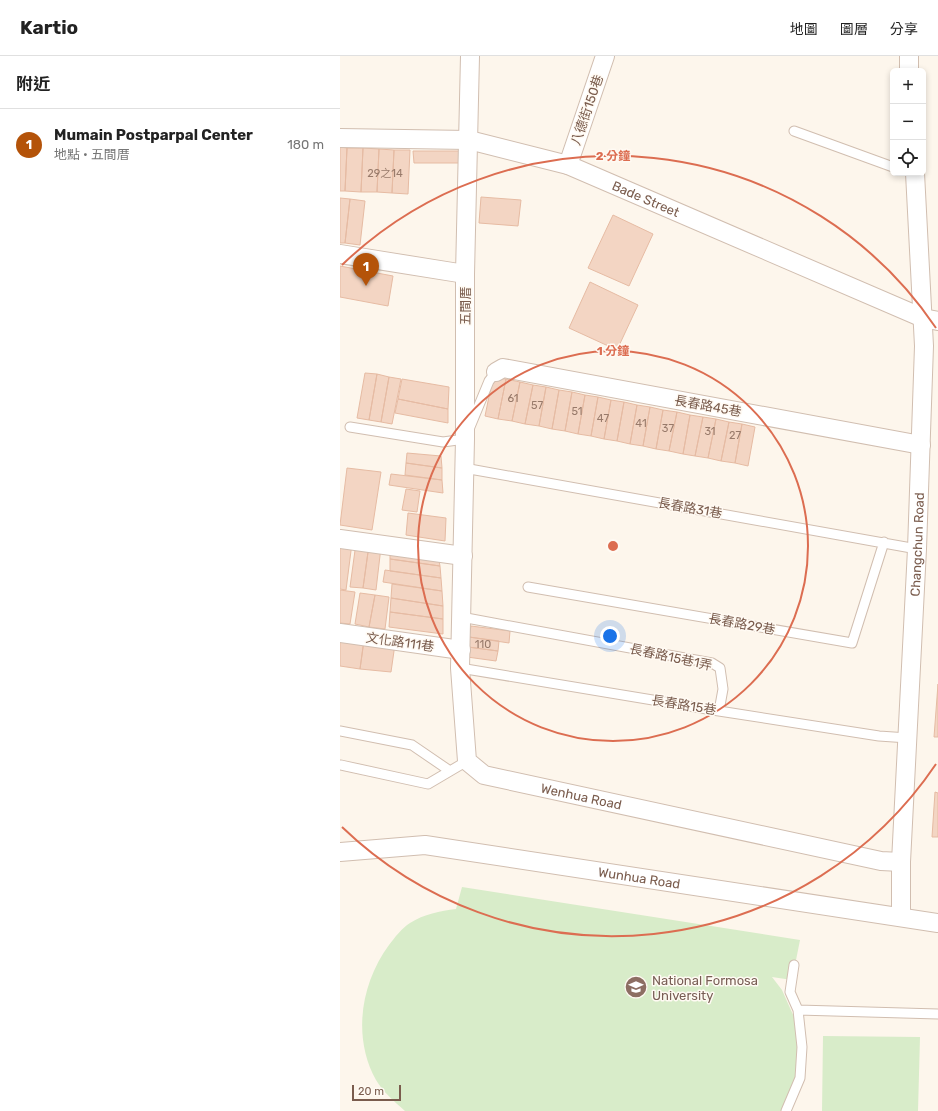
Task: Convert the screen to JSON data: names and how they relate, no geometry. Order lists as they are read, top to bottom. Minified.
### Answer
{"streets":{"street":["八德街150巷","Bade Street","五間厝","長春路45巷","Changchun Road","文化路111巷","Wenhua Road","Wunhua Road"],"lane":["長春路31巷","長春路29巷","長春路15巷1弄","長春路15巷"]},"crossings":[["八德街150巷","Bade Street"],["Bade Street","五間厝"],["Bade Street","Changchun Road"],["五間厝","長春路31巷"],["長春路45巷","Changchun Road"],["長春路31巷","Changchun Road"],["長春路31巷","長春路29巷"],["Changchun Road","長春路15巷"],["Changchun Road","Wenhua Road"],["Changchun Road","Wunhua Road"],["長春路15巷1弄","長春路15巷"]],"places":{"school or university":["National Formosa University"]},"house_numbers":["29之14","61","57","51","47","41","37","31","27","110"],"scale_bar":"20 m","page":{"header":"Kartio","nav":["地圖","圖層","分享"],"heading":"附近","map_buttons":["+","−"],"list":[{"mark":"1","name":"Mumain Postparpal Center","note":"地點 · 五間厝","value":"180 m"}],"pins":"1","scale":"20 m"},"rings":["2 分鐘","1 分鐘"]}
